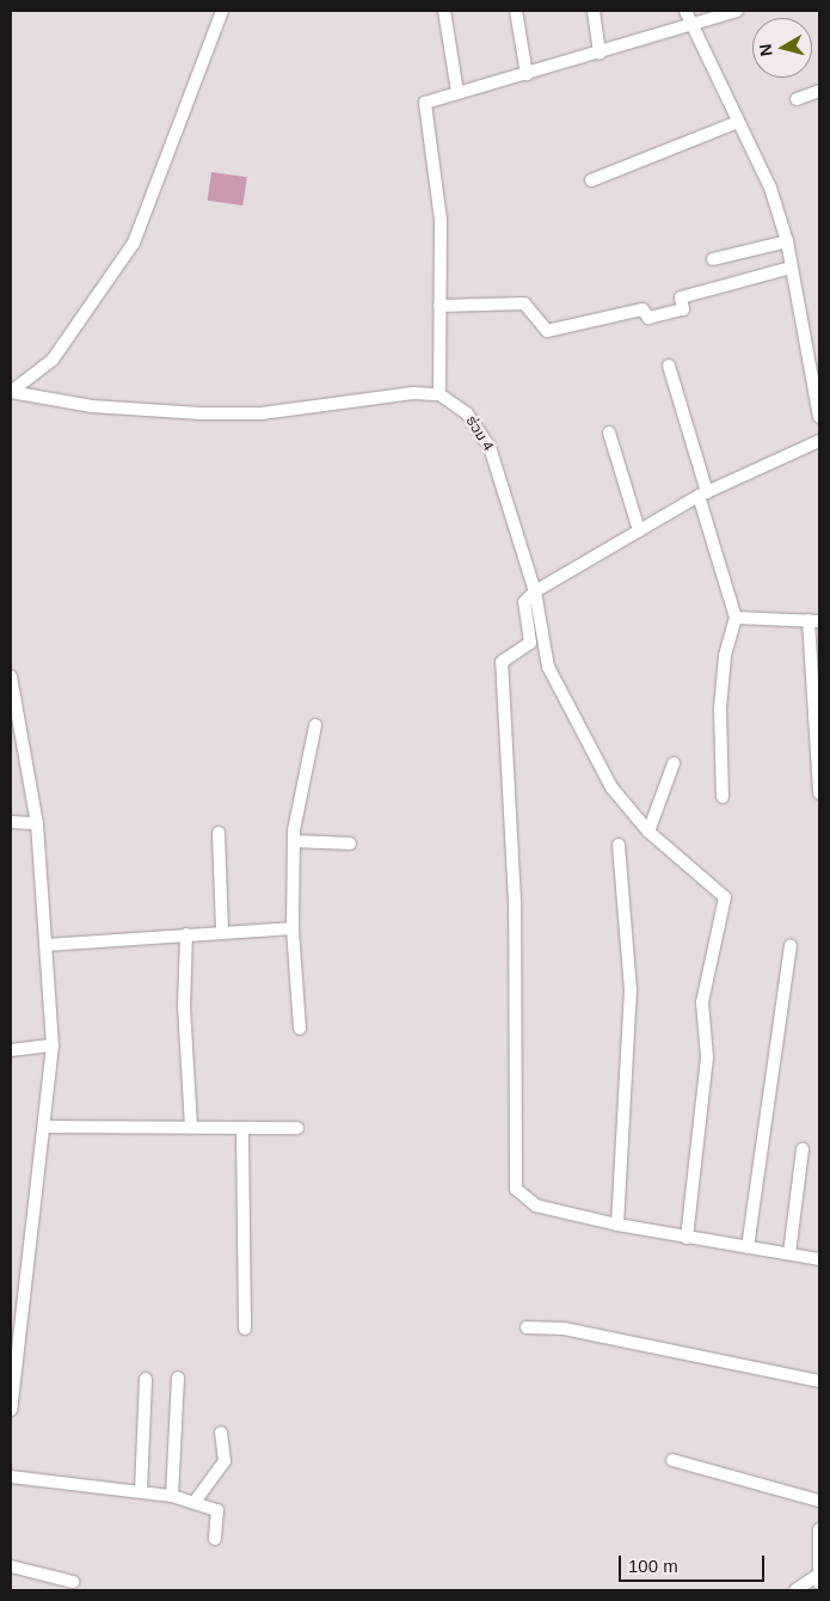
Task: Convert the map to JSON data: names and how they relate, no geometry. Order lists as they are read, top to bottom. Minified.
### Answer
{"streets":{"street":["ຮ່ວມ 4"]},"scale_bar":"100 m","north":"left"}
